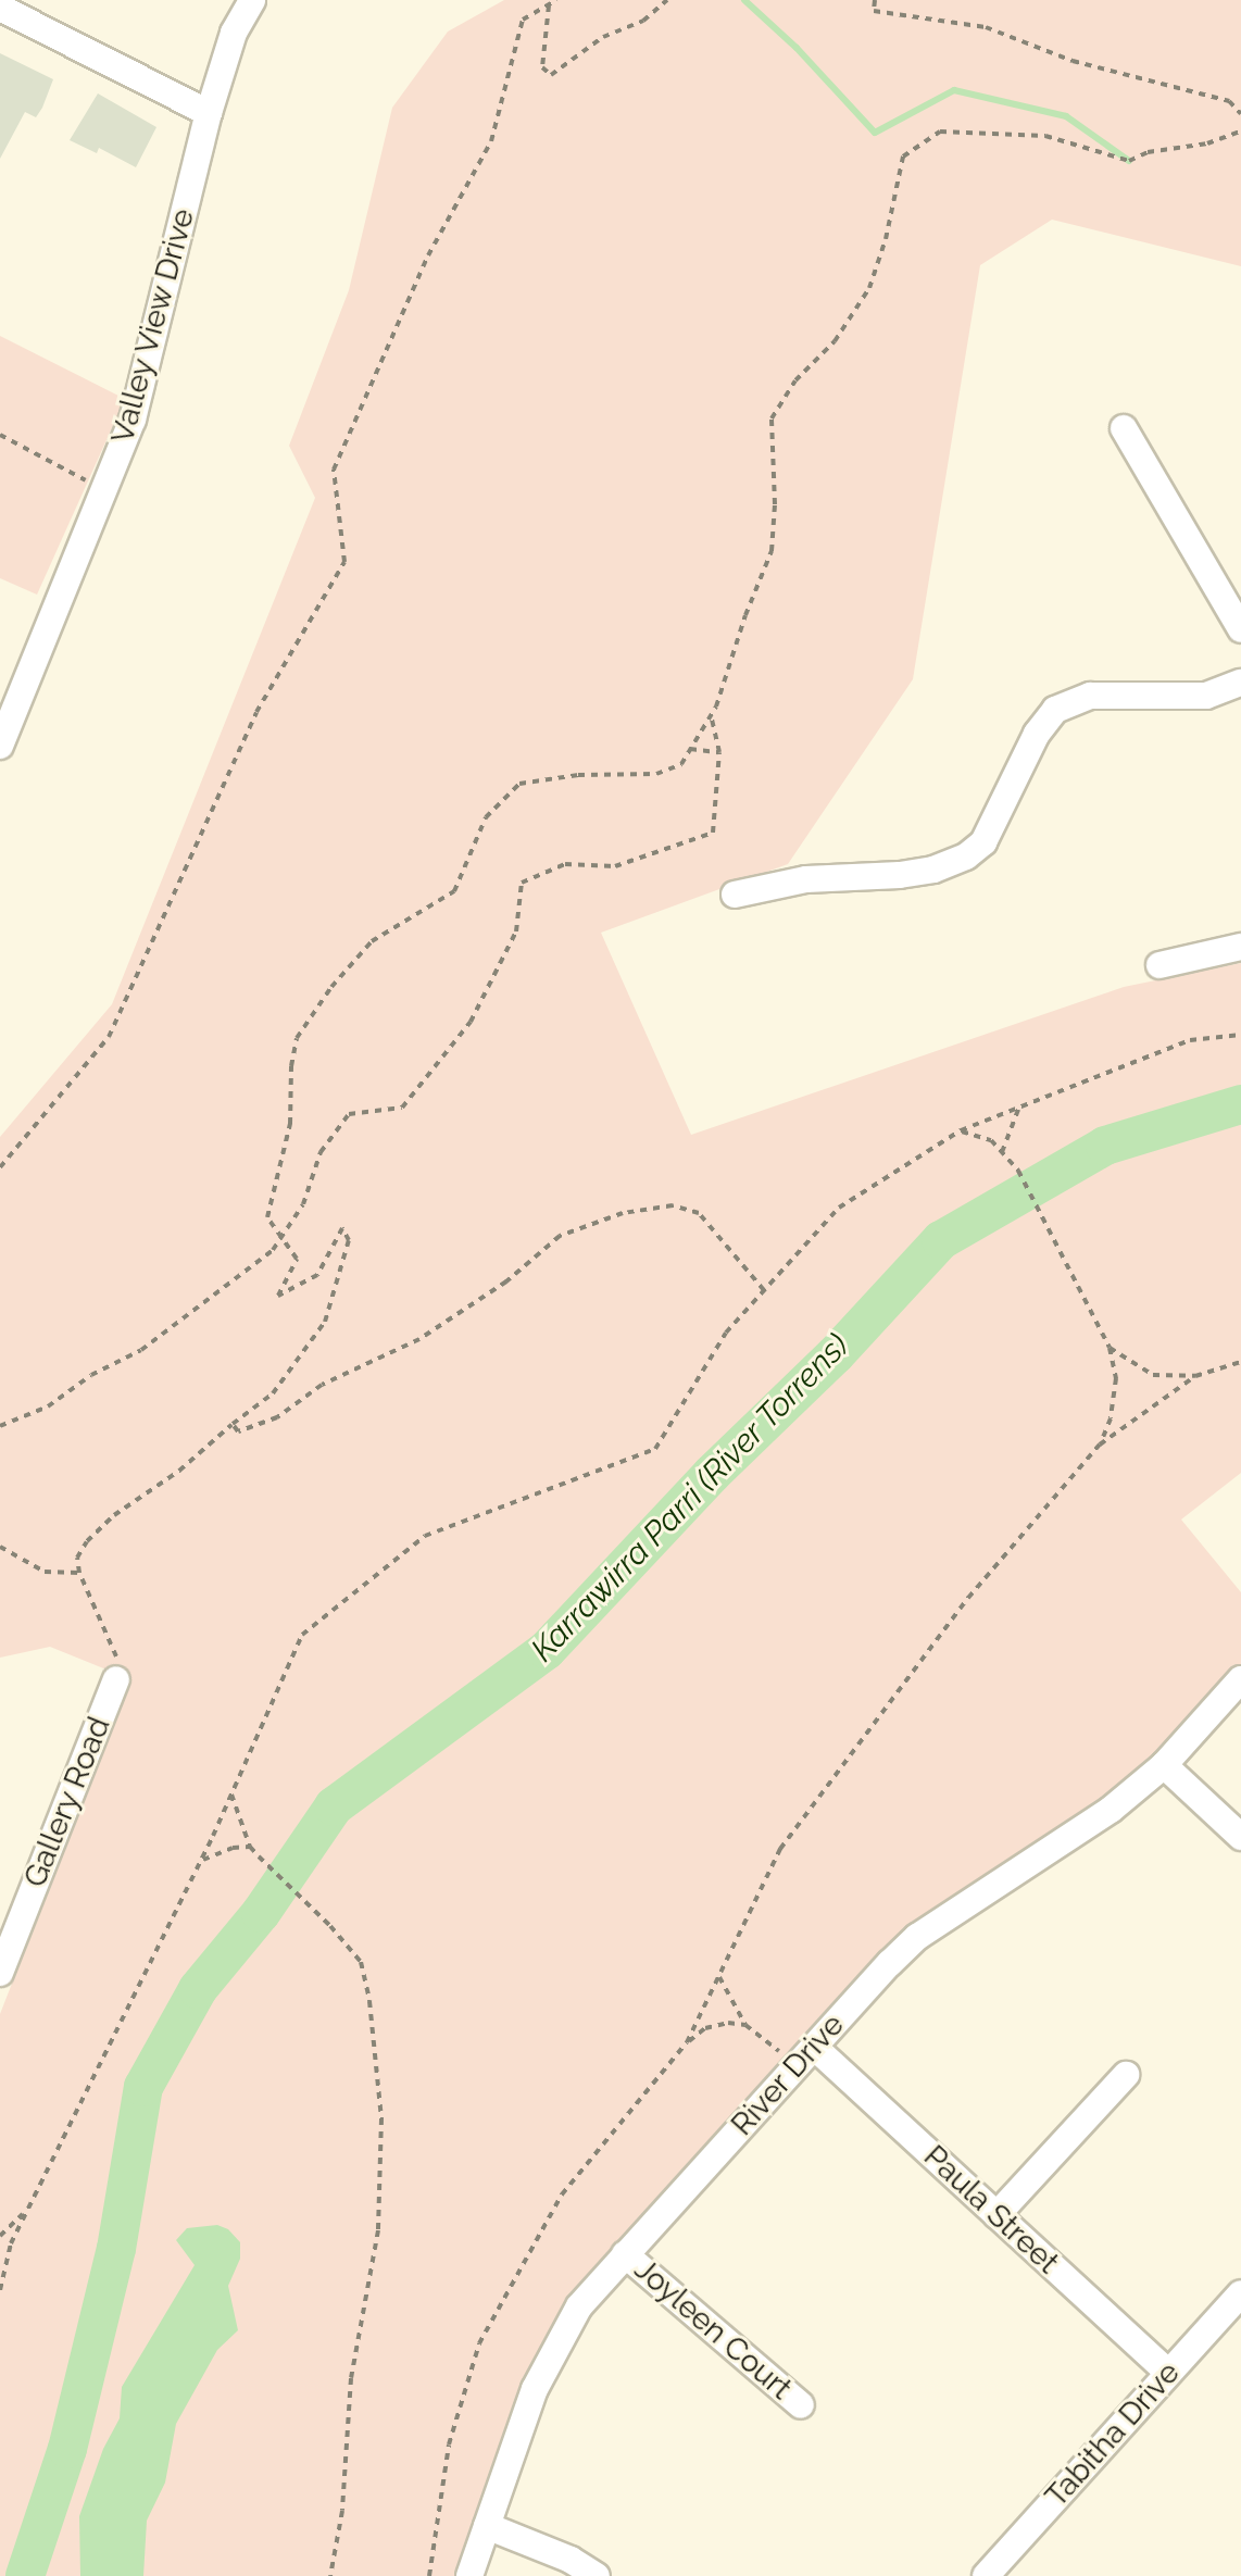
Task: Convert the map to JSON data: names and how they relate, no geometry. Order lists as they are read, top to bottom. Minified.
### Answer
{"streets":{"street":["Valley View Drive","Gallery Road","River Drive","Paula Street","Joyleen Court","Tabitha Drive"]},"crossings":[["River Drive","Paula Street"],["River Drive","Joyleen Court"],["Paula Street","Tabitha Drive"]],"water":["Karrawirra Parri (River Torrens)"]}
